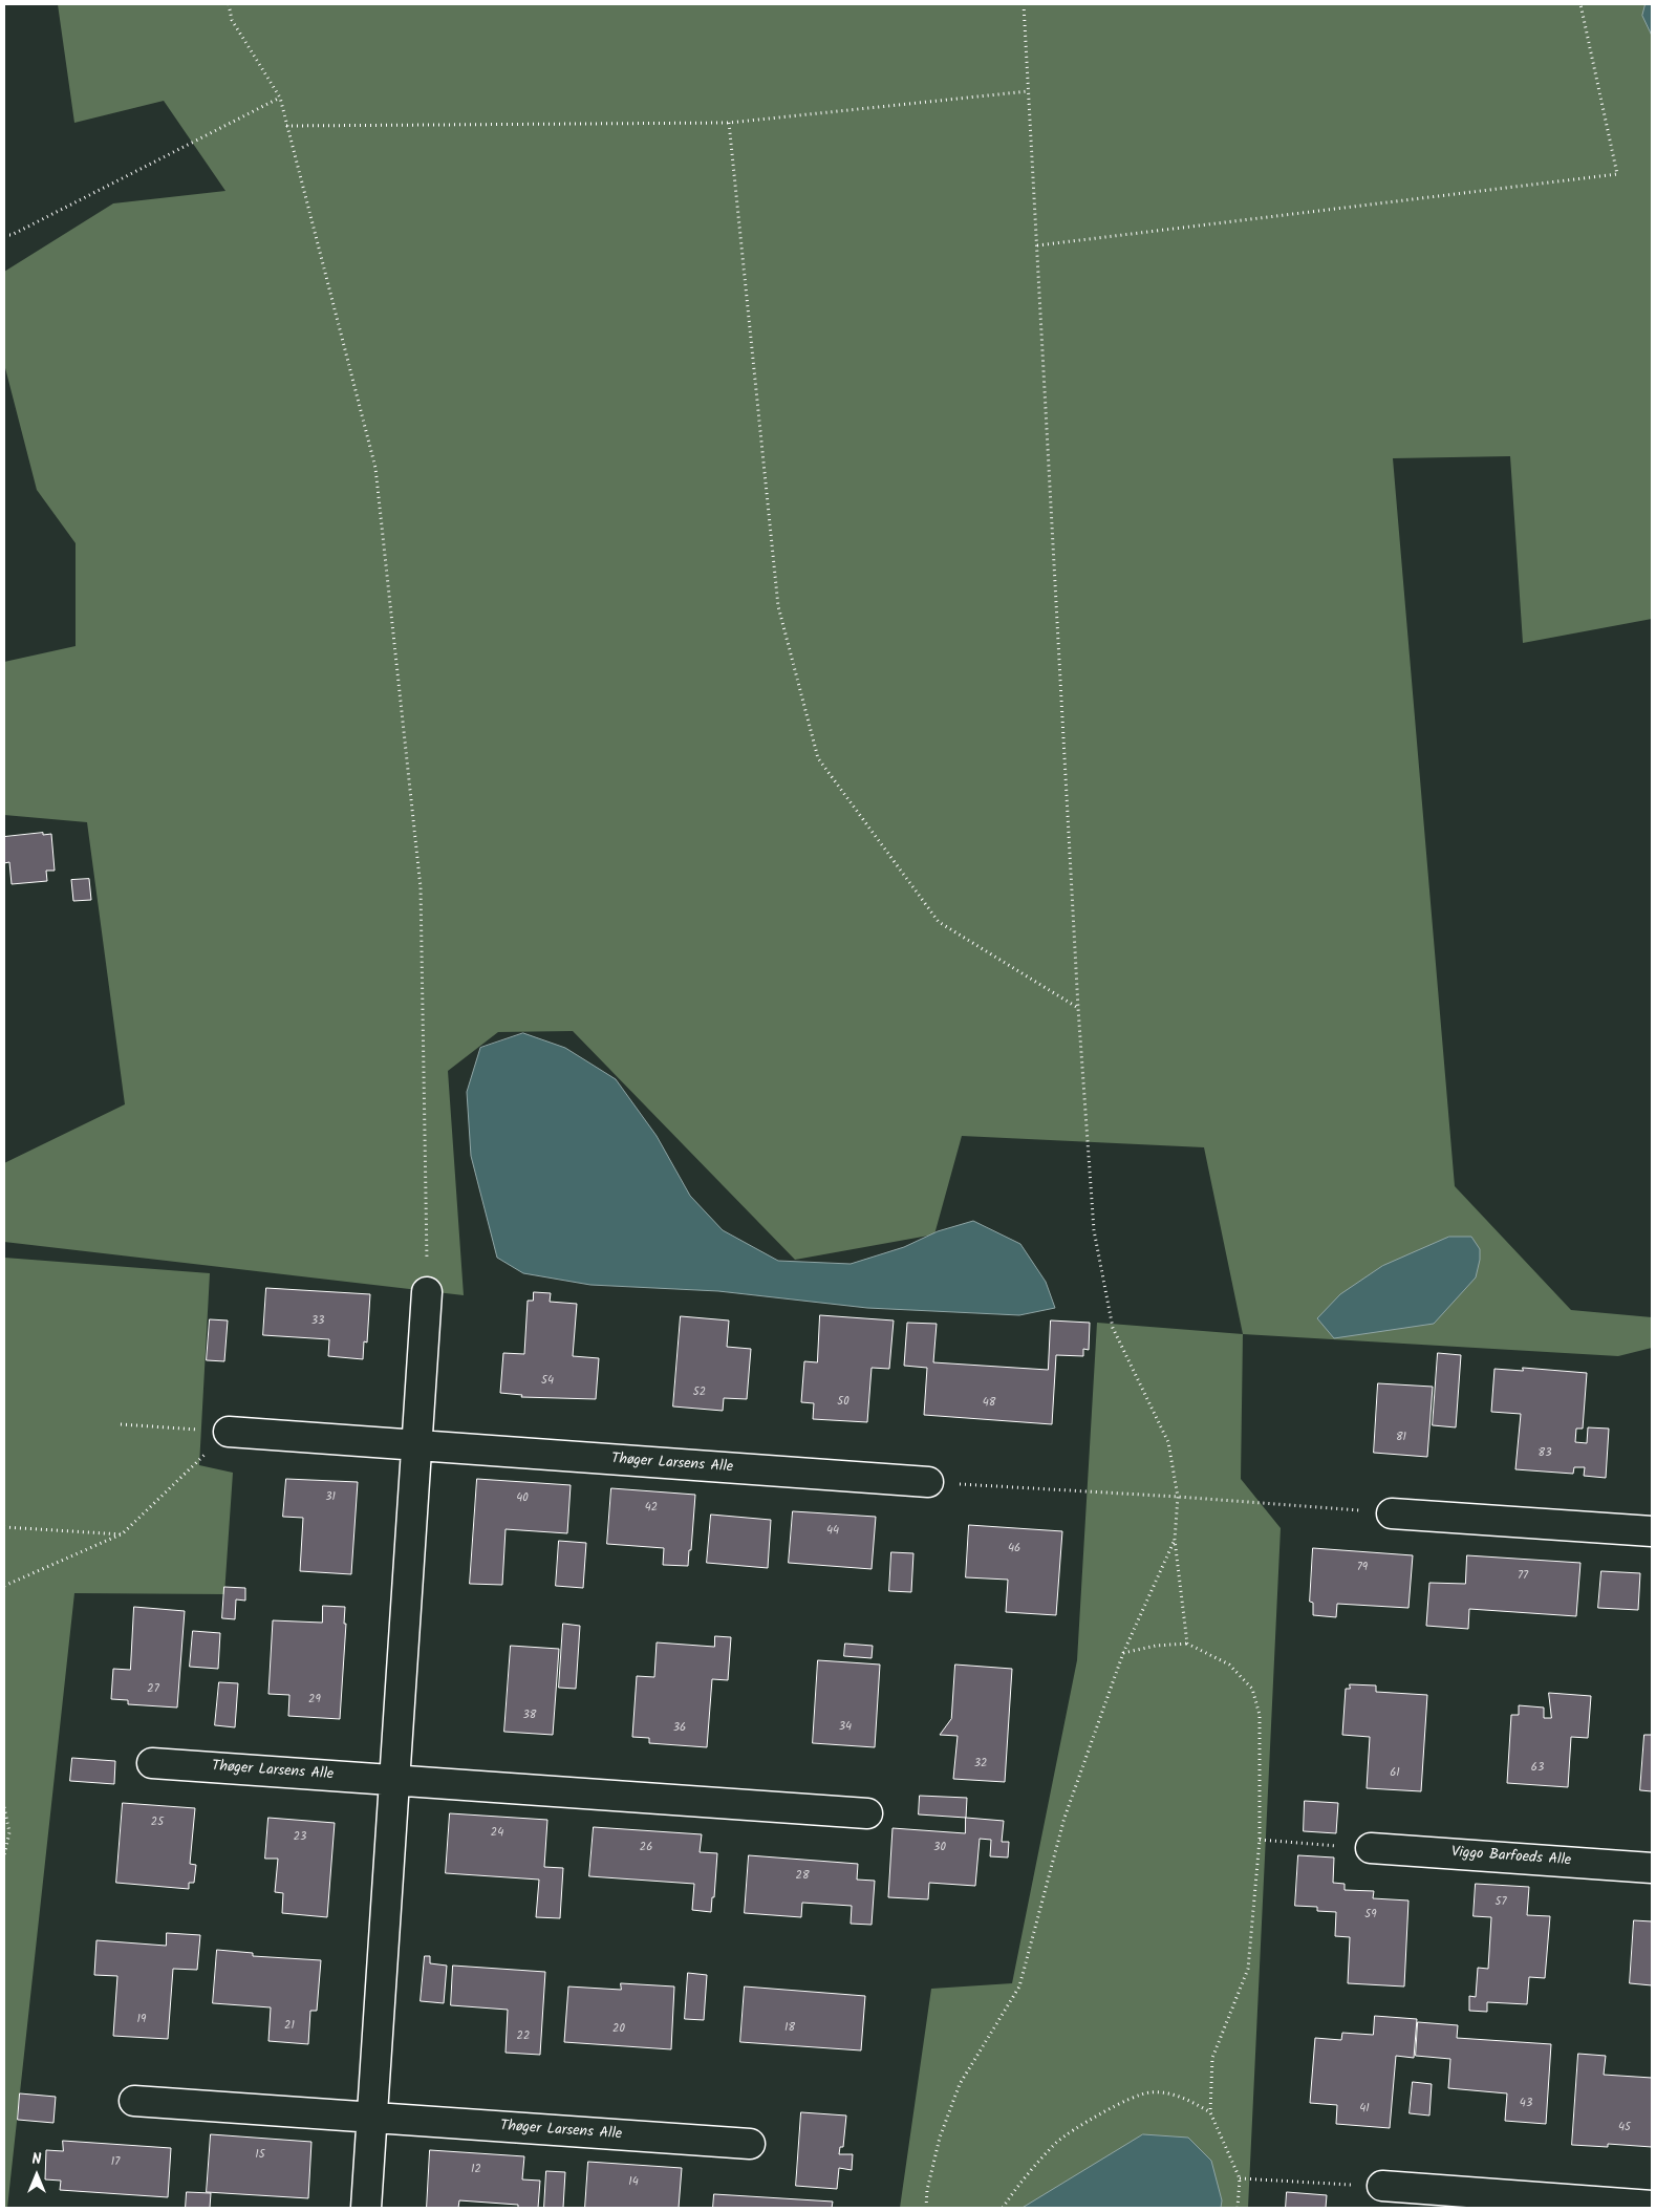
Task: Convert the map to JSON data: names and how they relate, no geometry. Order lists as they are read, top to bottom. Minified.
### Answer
{"streets":{"street":["Thøger Larsens Alle","Viggo Barfoeds Alle"]},"house_numbers":["33","54","52","50","48","81","83","31","40","42","44","46","79","77","27","29","38","34","36","32","63","61","25","24","23","26","30","28","57","59","19","21","18","20","22","43","41","45","15","17","12","14"],"north":"top"}
